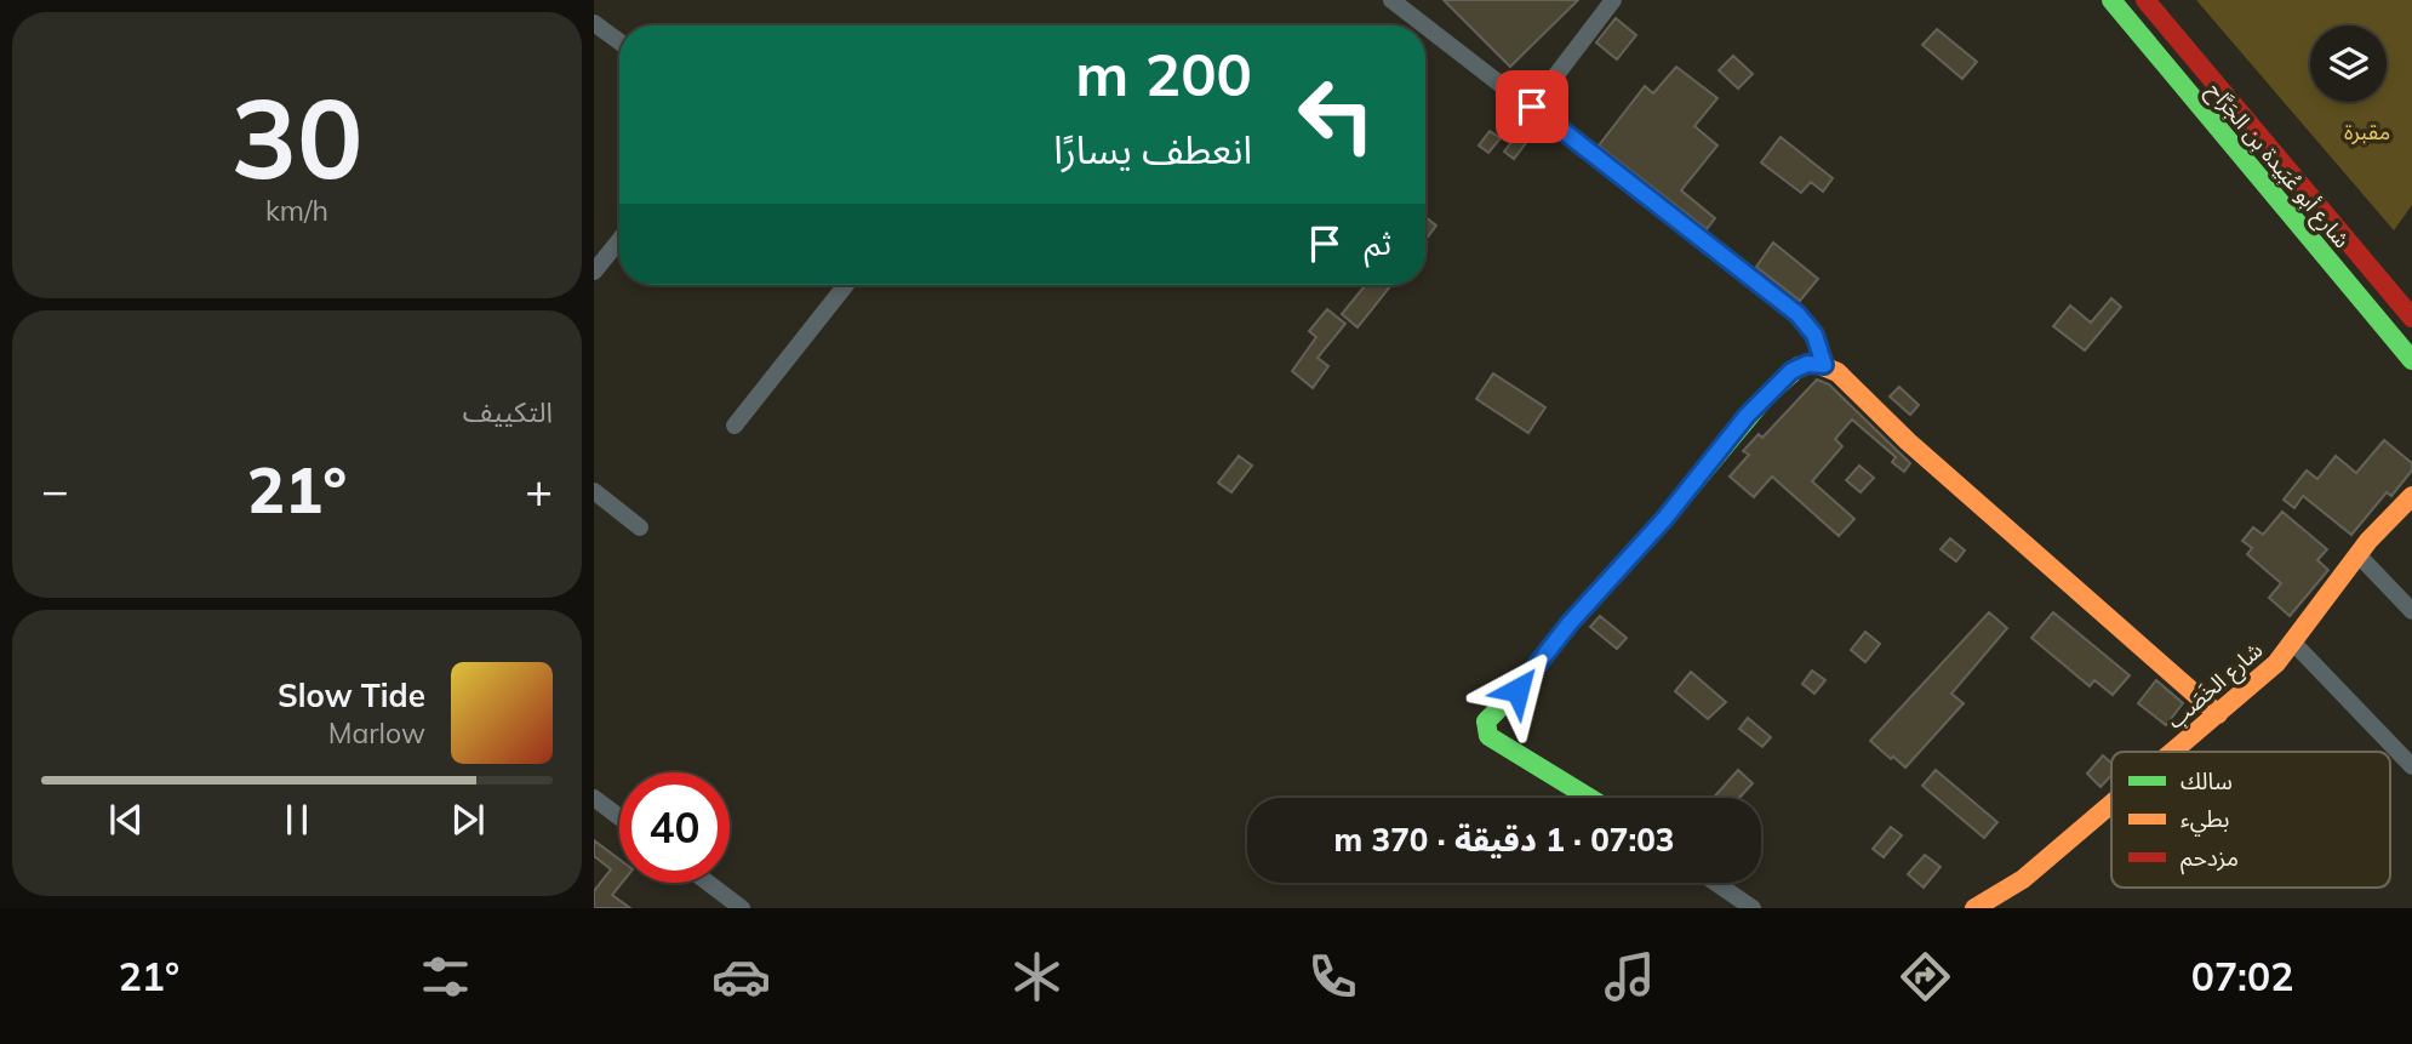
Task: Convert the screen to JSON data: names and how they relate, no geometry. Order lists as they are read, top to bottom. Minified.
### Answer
{"streets":{"street":["شارع أبو عُبَيدة بن الجَرَّاح","شارع الخَصَب"]},"parks":["مقبرة"],"legend":["سالك","بطيء","مزدحم"],"page":{"tile":[["30","km/h"],"التكييف"],"turn":["200 m","انعطف يسارًا"],"then":"ثم","heat":["−","21°","+"],"song":["Slow Tide","Marlow"],"limit":"40","trip":"07:03 · 1 دقيقة · 370 m","tabs":["07:02","21°"]}}
